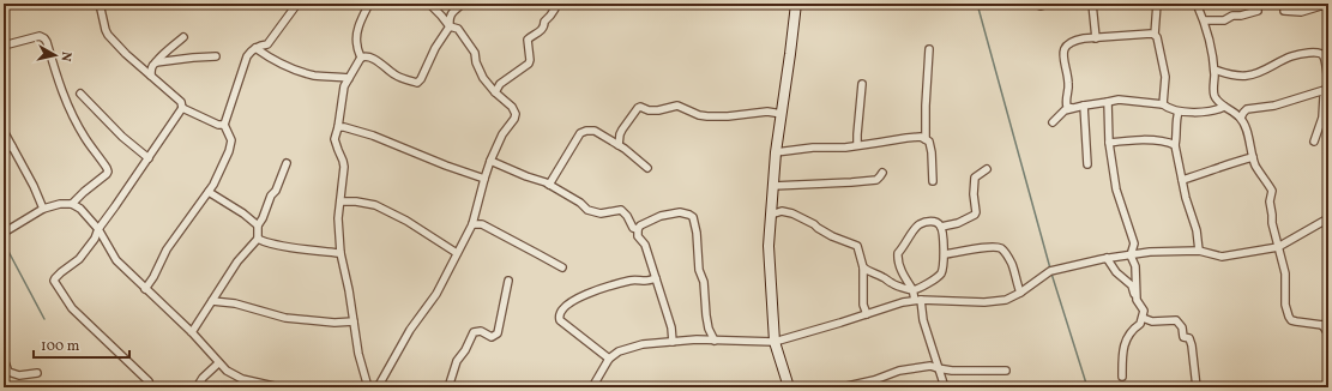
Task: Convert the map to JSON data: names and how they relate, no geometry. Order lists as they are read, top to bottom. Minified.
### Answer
{"scale_bar":"100 m","north":"right"}
